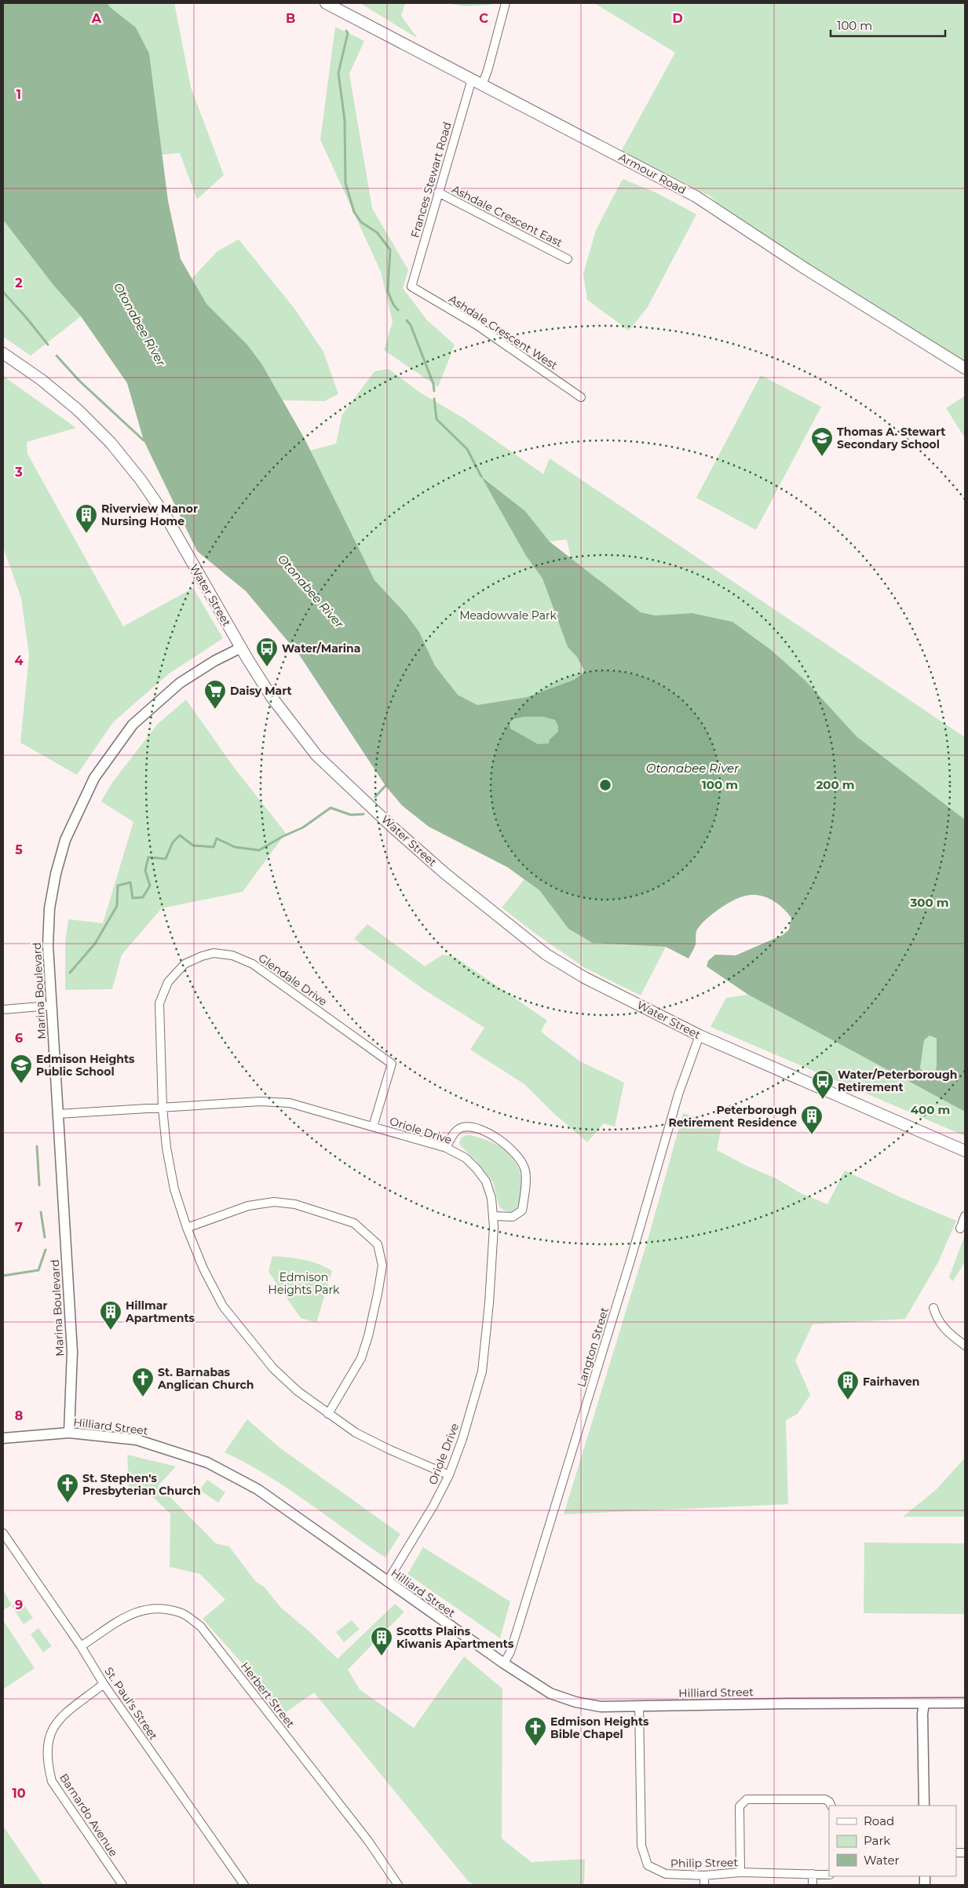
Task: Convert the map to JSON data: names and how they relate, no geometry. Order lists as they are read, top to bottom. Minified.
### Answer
{"streets":{"main road":["Armour Road","Water Street"],"street":["Frances Stewart Road","Ashdale Crescent East","Ashdale Crescent West","Glendale Drive","Marina Boulevard","Oriole Drive","Langton Street","Hilliard Street","Herbert Street","St. Paul's Street","Barnardo Avenue","Philip Street"]},"crossings":[["Armour Road","Frances Stewart Road"],["Frances Stewart Road","Ashdale Crescent East"],["Frances Stewart Road","Ashdale Crescent West"],["Water Street","Marina Boulevard"],["Water Street","Langton Street"],["Glendale Drive","Oriole Drive"],["Marina Boulevard","Oriole Drive"],["Marina Boulevard","Hilliard Street"],["Oriole Drive","Hilliard Street"],["Langton Street","Hilliard Street"],["Hilliard Street","Philip Street"],["Herbert Street","St. Paul's Street"],["St. Paul's Street","Barnardo Avenue"]],"water":["Otonabee River"],"parks":["Meadowvale Park","Edmison Heights Park"],"places":{"school or university":["Thomas A. Stewart Secondary School","Edmison Heights Public School"],"building":["Riverview Manor Nursing Home","Peterborough Retirement Residence","Hillmar Apartments","Fairhaven","Scotts Plains Kiwanis Apartments"],"bus stop":["Water/Marina","Water/Peterborough Retirement"],"supermarket":["Daisy Mart"],"church":["St. Barnabas Anglican Church","St. Stephen's Presbyterian Church","Edmison Heights Bible Chapel"]},"legend":["Road","Park","Water"],"scale_bar":"100 m","grid":{"columns":["A","B","C","D"],"rows":["1","2","3","4","5","6","7","8","9","10"]},"rings":["100 m","200 m","300 m","400 m"]}
